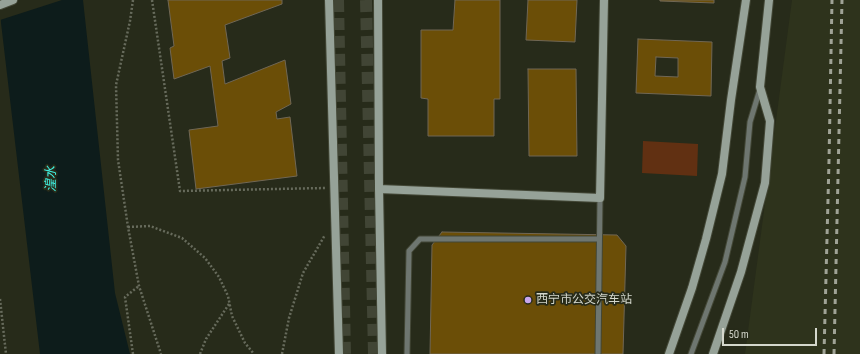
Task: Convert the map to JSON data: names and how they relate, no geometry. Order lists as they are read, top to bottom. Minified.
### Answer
{"water":["湟水"],"places":["西宁市公交汽车站"],"scale_bar":"50 m"}
